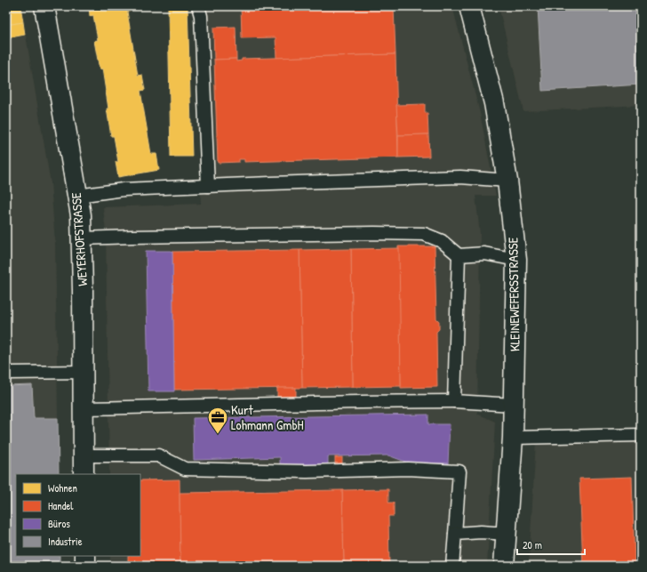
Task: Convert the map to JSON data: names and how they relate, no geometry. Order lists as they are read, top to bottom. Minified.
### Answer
{"streets":{"street":["WEYERHOFSTRASSE","KLEINEWEFERSSTRASSE"]},"places":{"office":["Kurt Lohmann GmbH"]},"legend":["Wohnen","Handel","Büros","Industrie"],"scale_bar":"20 m"}
